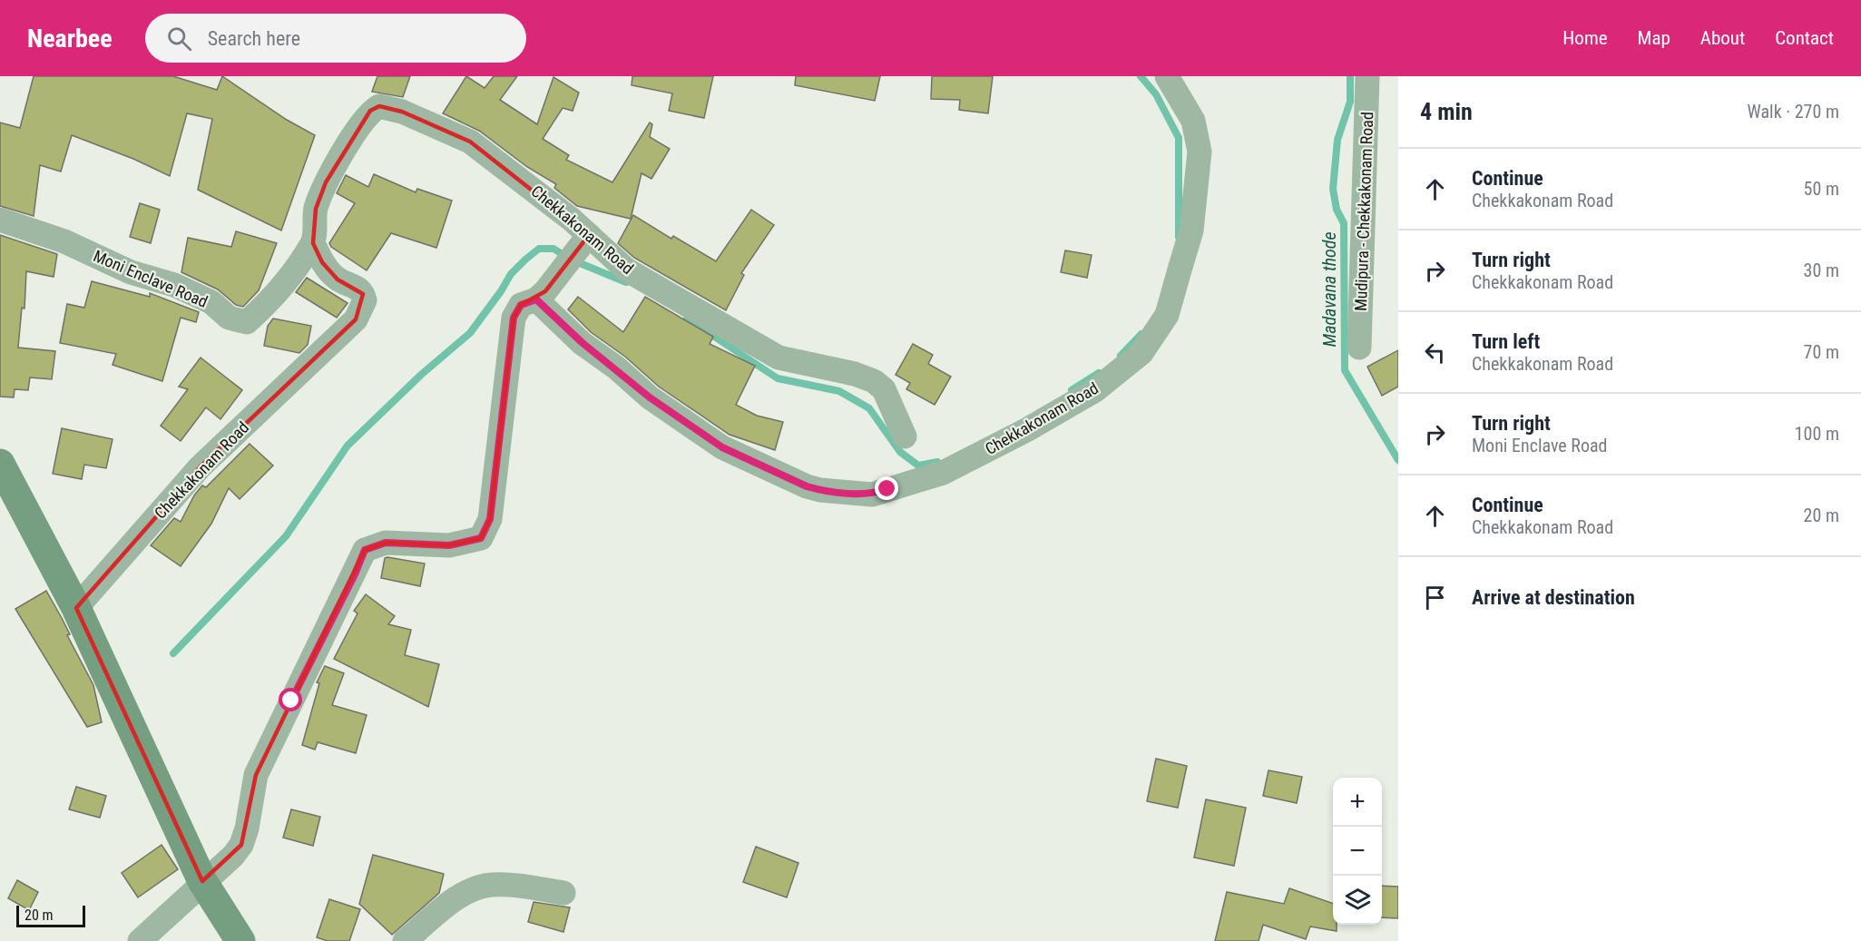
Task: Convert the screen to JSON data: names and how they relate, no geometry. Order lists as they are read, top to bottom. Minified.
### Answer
{"streets":{"street":["Mudipura - Chekkakonam Road","Chekkakonam Road","Moni Enclave Road"]},"crossings":[["Chekkakonam Road","Moni Enclave Road"]],"water":["Madavana thode"],"scale_bar":"20 m","page":{"header":"Nearbee","search":"Search here","nav":["Home","Map","About","Contact"],"heading":["4 min","Walk · 270 m"],"list":[["Continue","Chekkakonam Road","50 m"],["Turn right","Chekkakonam Road","30 m"],["Turn left","Chekkakonam Road","70 m"],["Turn right","Moni Enclave Road","100 m"],["Continue","Chekkakonam Road","20 m"],"Arrive at destination"],"map_buttons":["+","−"],"scale":"20 m"}}
